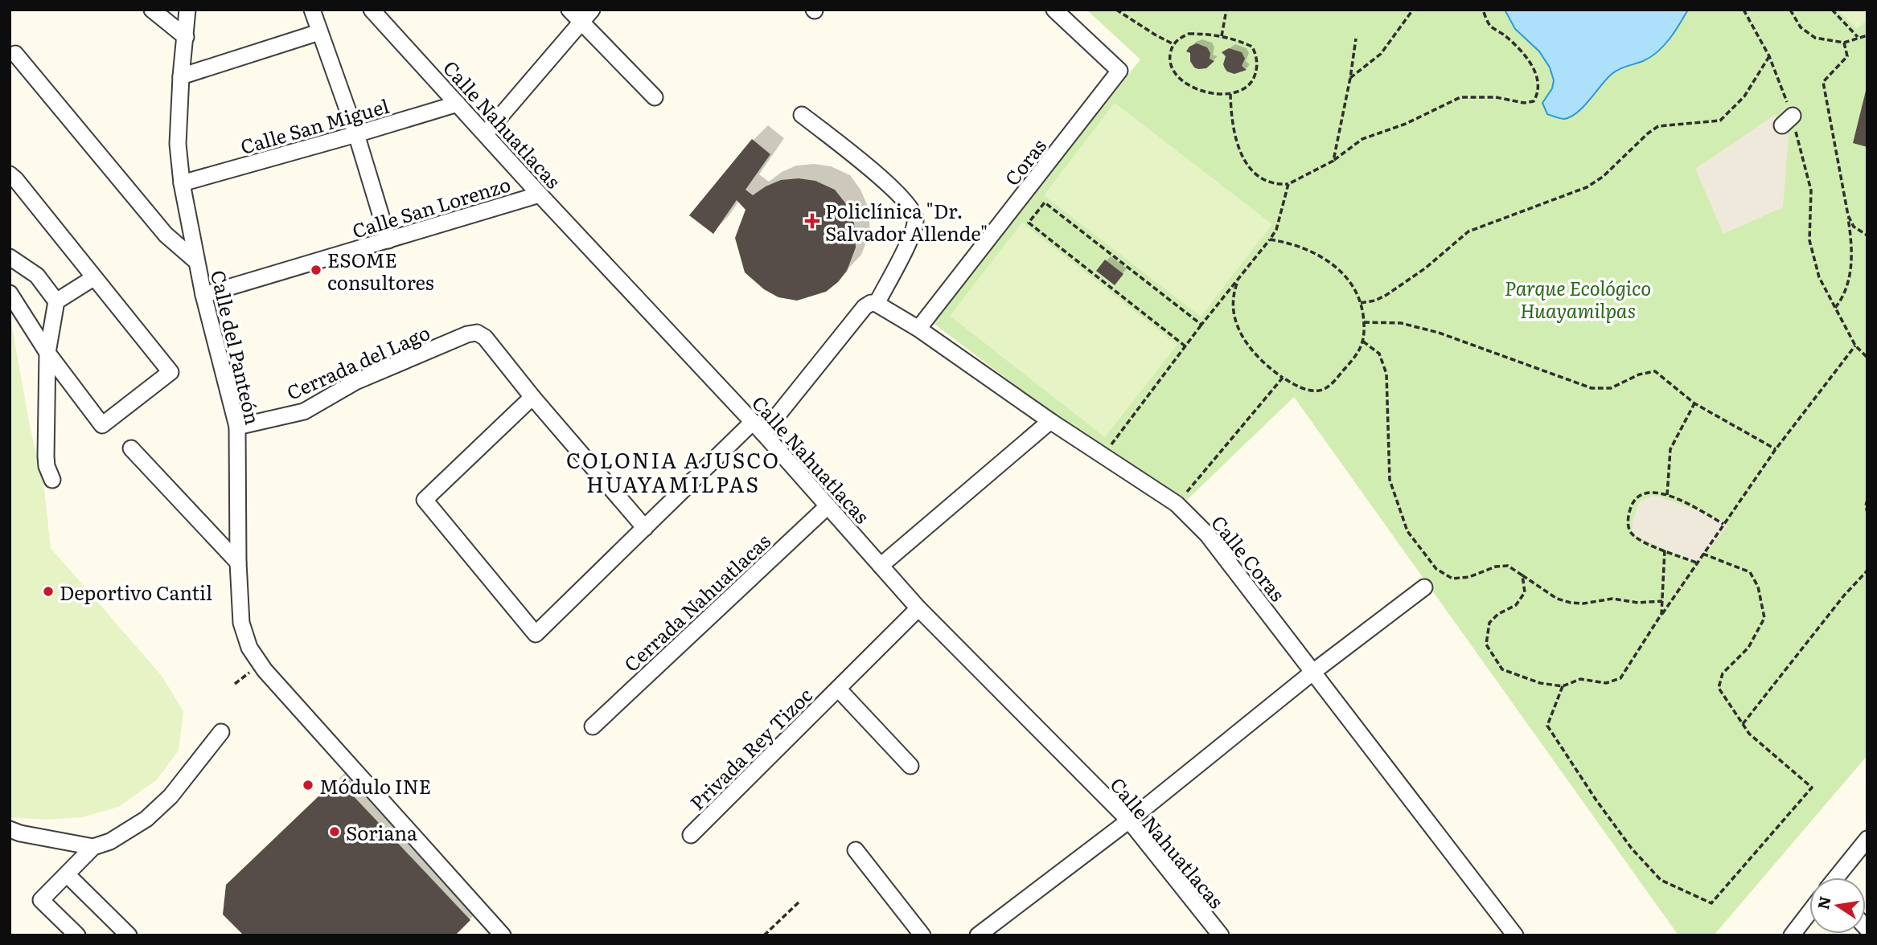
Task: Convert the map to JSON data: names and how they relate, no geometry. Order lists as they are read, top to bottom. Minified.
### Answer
{"streets":{"street":["Calle Nahuatlacas","Calle San Miguel","Coras","Calle San Lorenzo","Calle del Panteón","Cerrada del Lago","Calle Coras","Cerrada Nahuatlacas","Privada Rey Tizoc"]},"crossings":[["Calle Nahuatlacas","Calle San Miguel"],["Calle Nahuatlacas","Calle San Lorenzo"],["Calle Nahuatlacas","Cerrada Nahuatlacas"],["Calle Nahuatlacas","Privada Rey Tizoc"],["Calle San Miguel","Calle del Panteón"],["Coras","Calle Coras"],["Calle San Lorenzo","Calle del Panteón"],["Calle del Panteón","Cerrada del Lago"]],"districts":["COLONIA AJUSCO HUAYAMILPAS"],"parks":["Parque Ecológico Huayamilpas"],"places":{"health":["Policlínica \"Dr. Salvador Allende\""],"other":["ESOME consultores","Deportivo Cantil","Módulo INE","Soriana"]},"north":"left"}
